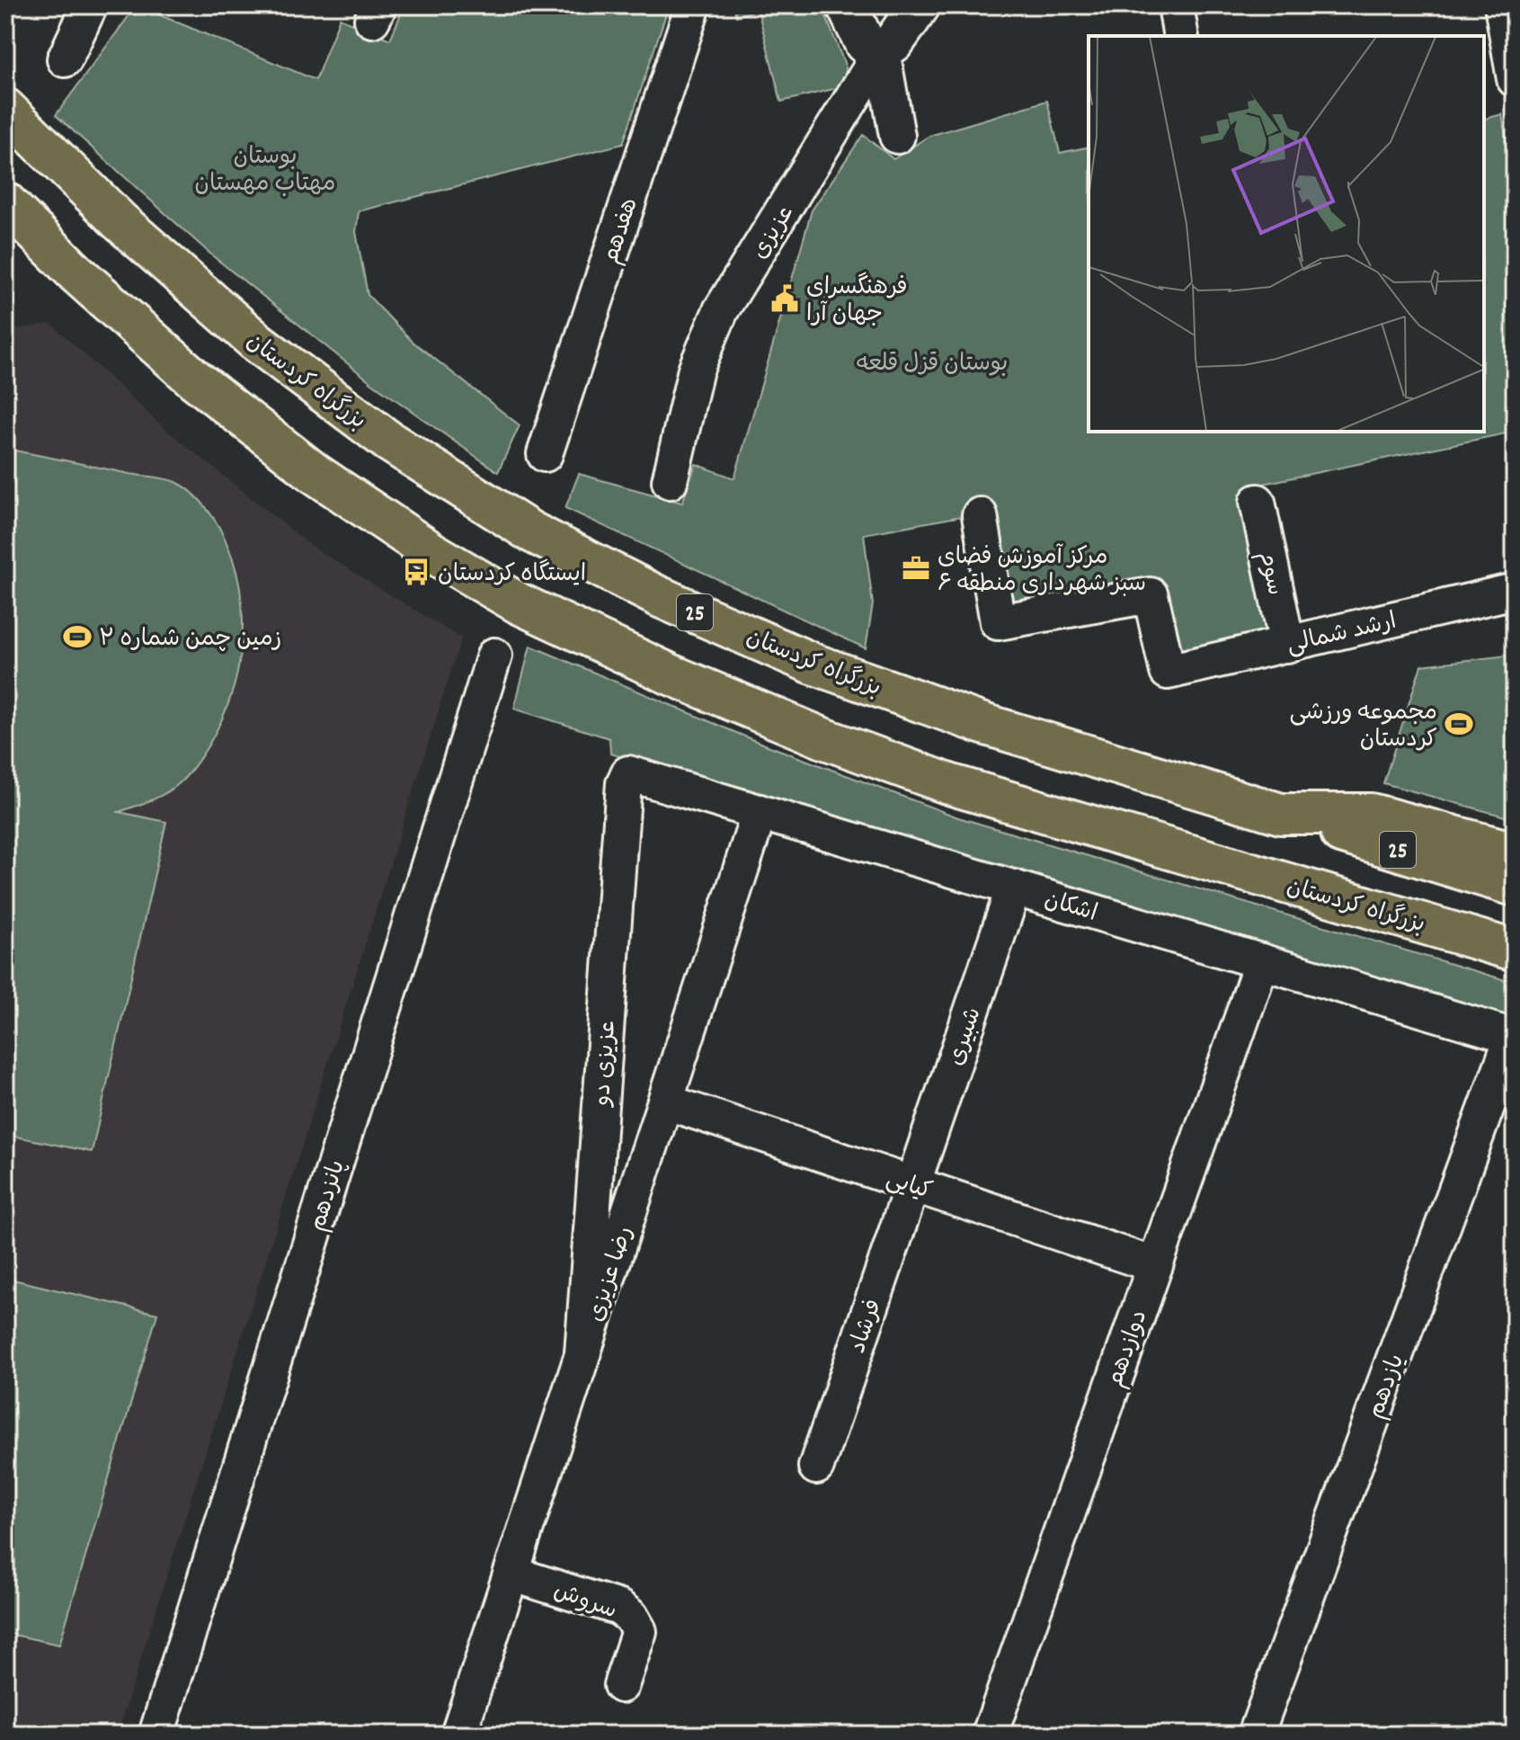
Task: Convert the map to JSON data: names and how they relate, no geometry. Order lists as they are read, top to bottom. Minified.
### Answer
{"streets":{"highway":["بزرگراه کردستان","25"],"street":["هفدهم","عزیزی","سوم","ارشد شمالی","اشکان","شبیری","عزیزی دو","کیایی","پانزدهم","رضا عزیزی","فرشاد","دوازدهم","یازدهم","سروش"]},"crossings":[["بزرگراه کردستان","25"],["سوم","ارشد شمالی"],["اشکان","شبیری"],["اشکان","عزیزی دو"],["اشکان","رضا عزیزی"],["اشکان","دوازدهم"],["اشکان","یازدهم"],["شبیری","کیایی"],["شبیری","فرشاد"],["عزیزی دو","رضا عزیزی"],["کیایی","رضا عزیزی"],["کیایی","فرشاد"],["کیایی","دوازدهم"],["رضا عزیزی","سروش"]],"parks":["بوستان مهتاب مهستان","بوستان قزل قلعه"],"places":{"public building":["فرهنگسرای جهان آرا"],"office":["مرکز آموزش فضای سبز شهرداری منطقه ۶"],"bus stop":["ایستگاه کردستان"],"sports":["زمین چمن شماره ۲","مجموعه ورزشی کردستان"]}}
